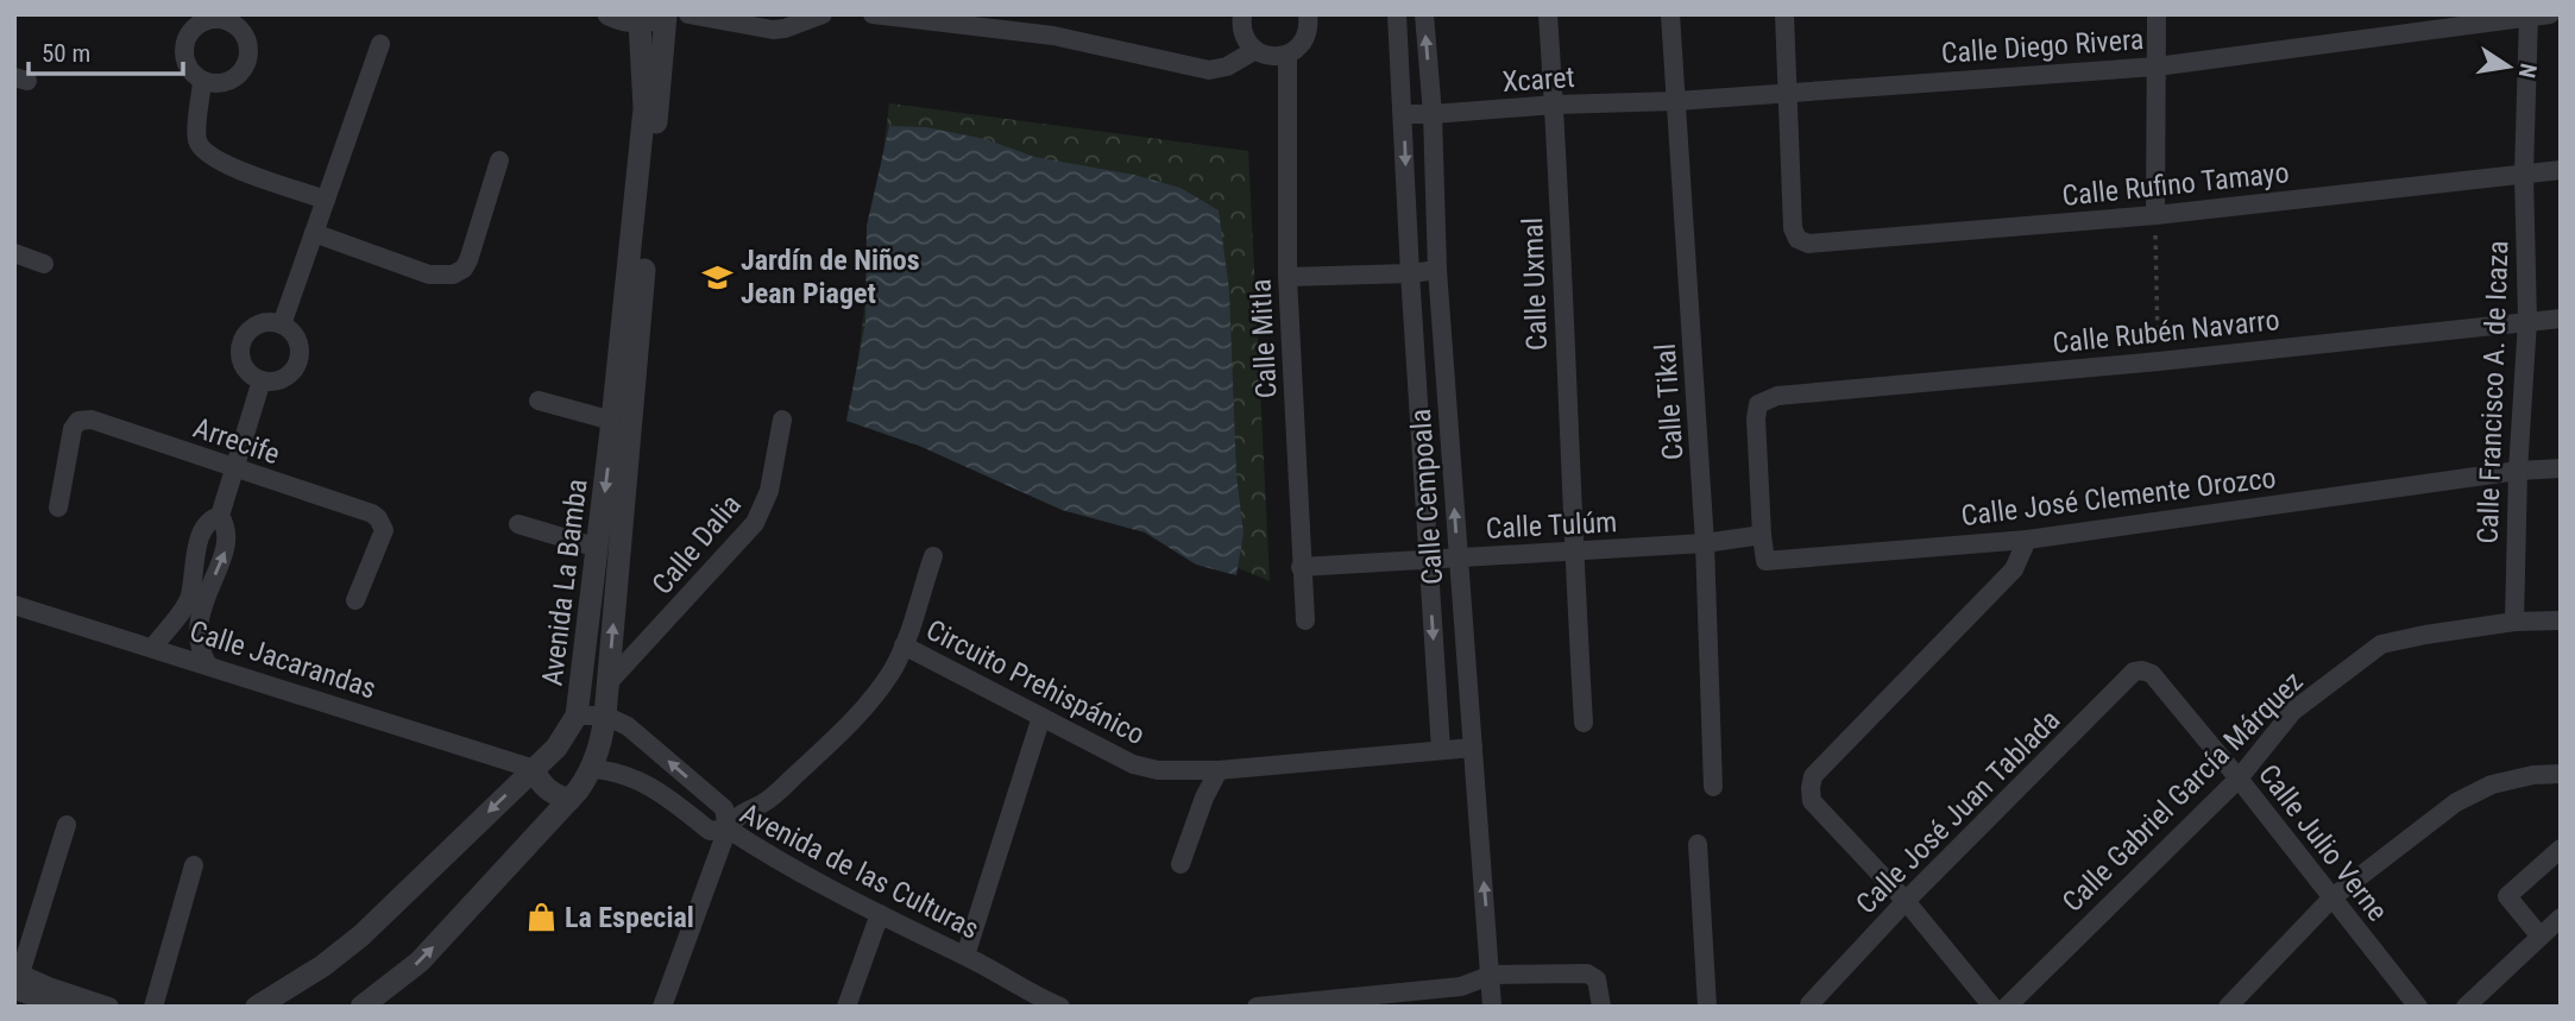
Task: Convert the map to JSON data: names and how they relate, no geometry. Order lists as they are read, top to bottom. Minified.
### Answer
{"streets":{"street":["Calle Diego Rivera","Xcaret","Calle Rufino Tamayo","Calle Uxmal","Calle Rubén Navarro","Calle Mitla","Calle Francisco A. de Icaza","Calle Tikal","Arrecife","Calle Cempoala","Calle José Clemente Orozco","Calle Tulúm","Calle Dalia","Avenida La Bamba","Calle Jacarandas","Circuito Prehispánico","Calle Gabriel García Márquez","Calle José Juan Tablada","Calle Julio Verne","Avenida de las Culturas"]},"crossings":[["Calle Diego Rivera","Xcaret"],["Calle Diego Rivera","Calle Rufino Tamayo"],["Calle Diego Rivera","Calle Francisco A. de Icaza"],["Calle Diego Rivera","Calle Tikal"],["Xcaret","Calle Uxmal"],["Xcaret","Calle Tikal"],["Xcaret","Calle Cempoala"],["Calle Rufino Tamayo","Calle Francisco A. de Icaza"],["Calle Uxmal","Calle Tulúm"],["Calle Rubén Navarro","Calle Francisco A. de Icaza"],["Calle Rubén Navarro","Calle José Clemente Orozco"],["Calle Mitla","Calle Tulúm"],["Calle Francisco A. de Icaza","Calle José Clemente Orozco"],["Calle Francisco A. de Icaza","Calle Gabriel García Márquez"],["Calle Tikal","Calle Tulúm"],["Calle Cempoala","Calle Tulúm"],["Calle Cempoala","Circuito Prehispánico"],["Calle Dalia","Avenida La Bamba"],["Avenida La Bamba","Calle Jacarandas"],["Avenida La Bamba","Avenida de las Culturas"],["Circuito Prehispánico","Avenida de las Culturas"],["Calle Gabriel García Márquez","Calle Julio Verne"],["Calle José Juan Tablada","Calle Julio Verne"]],"places":{"school or university":["Jardín de Niños Jean Piaget"],"shop":["La Especial"]},"scale_bar":"50 m","north":"right"}
